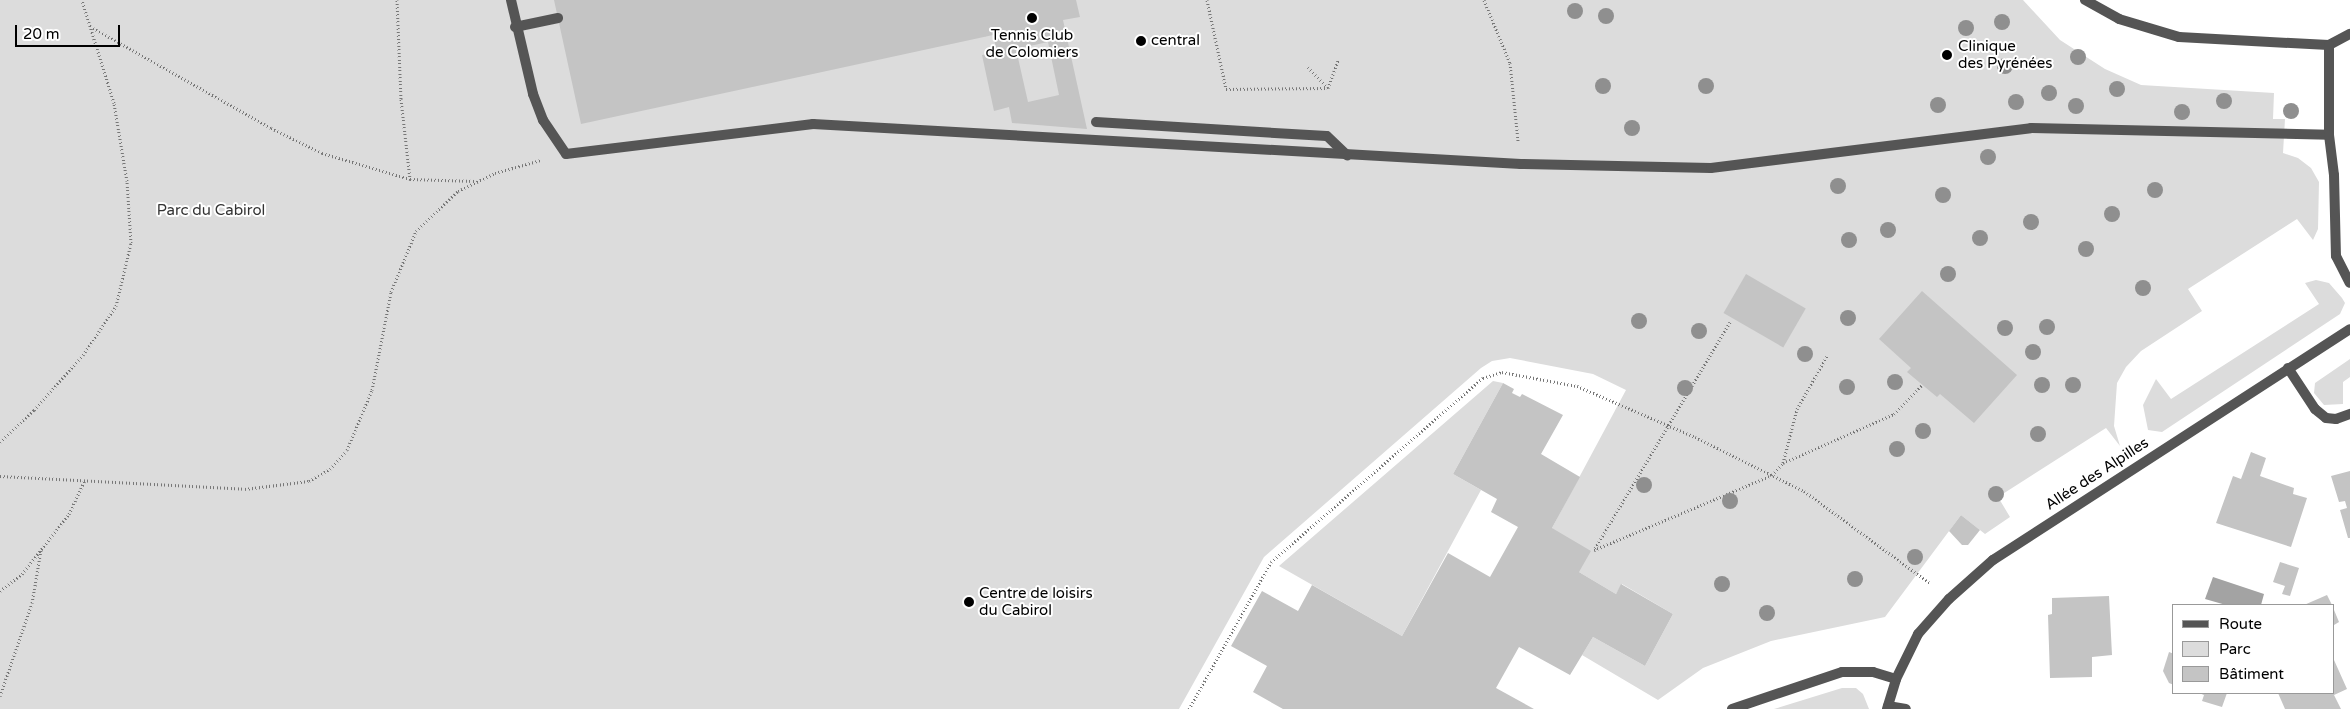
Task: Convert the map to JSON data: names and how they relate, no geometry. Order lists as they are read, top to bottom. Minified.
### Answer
{"streets":{"street":["Allée des Alpilles"]},"parks":["Parc du Cabirol"],"places":["Tennis Club de Colomiers","central","Clinique des Pyrénées","Centre de loisirs du Cabirol"],"legend":["Route","Parc","Bâtiment"],"scale_bar":"20 m"}
